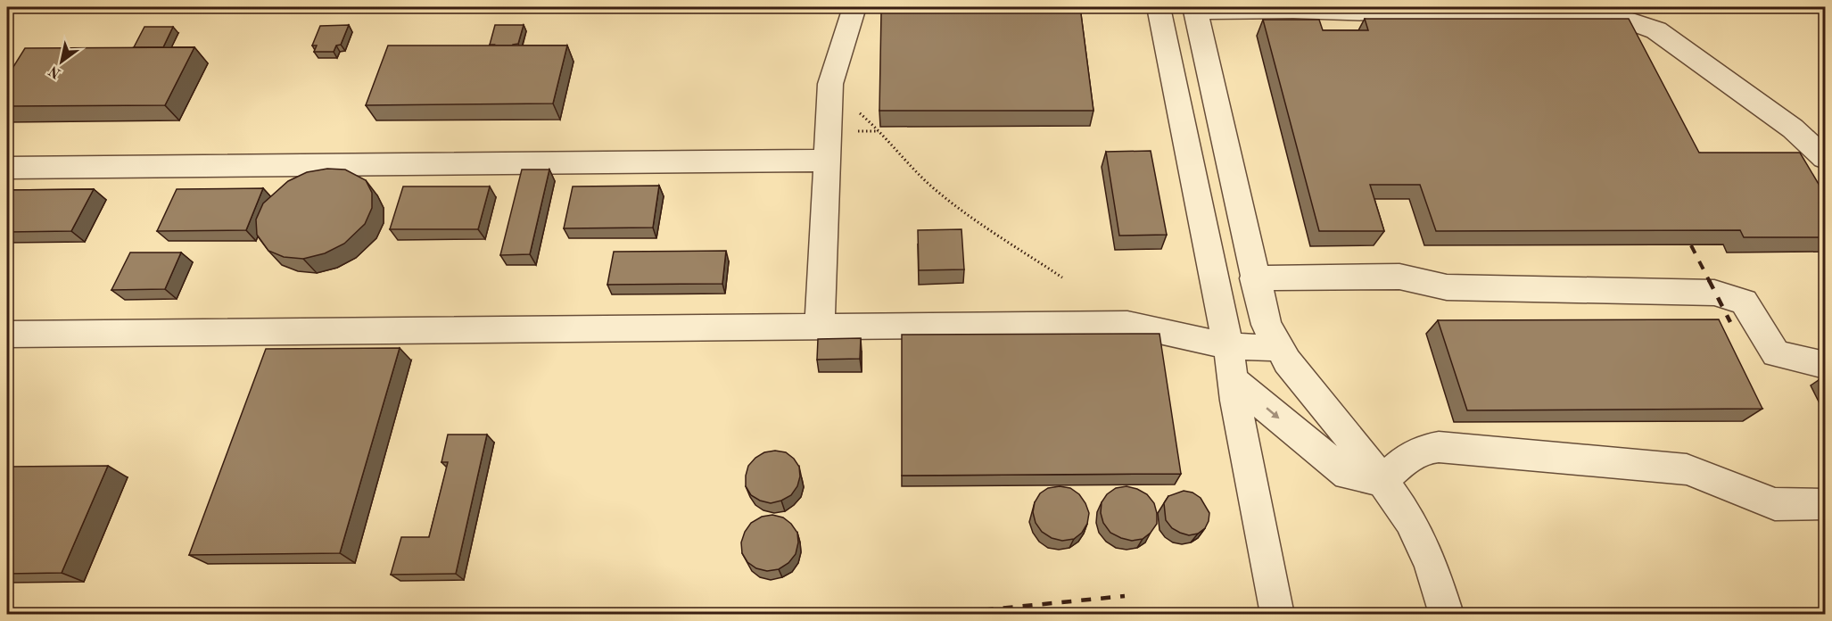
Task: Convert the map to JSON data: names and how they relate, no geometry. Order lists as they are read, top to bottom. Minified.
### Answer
{"north":"bottom left"}
